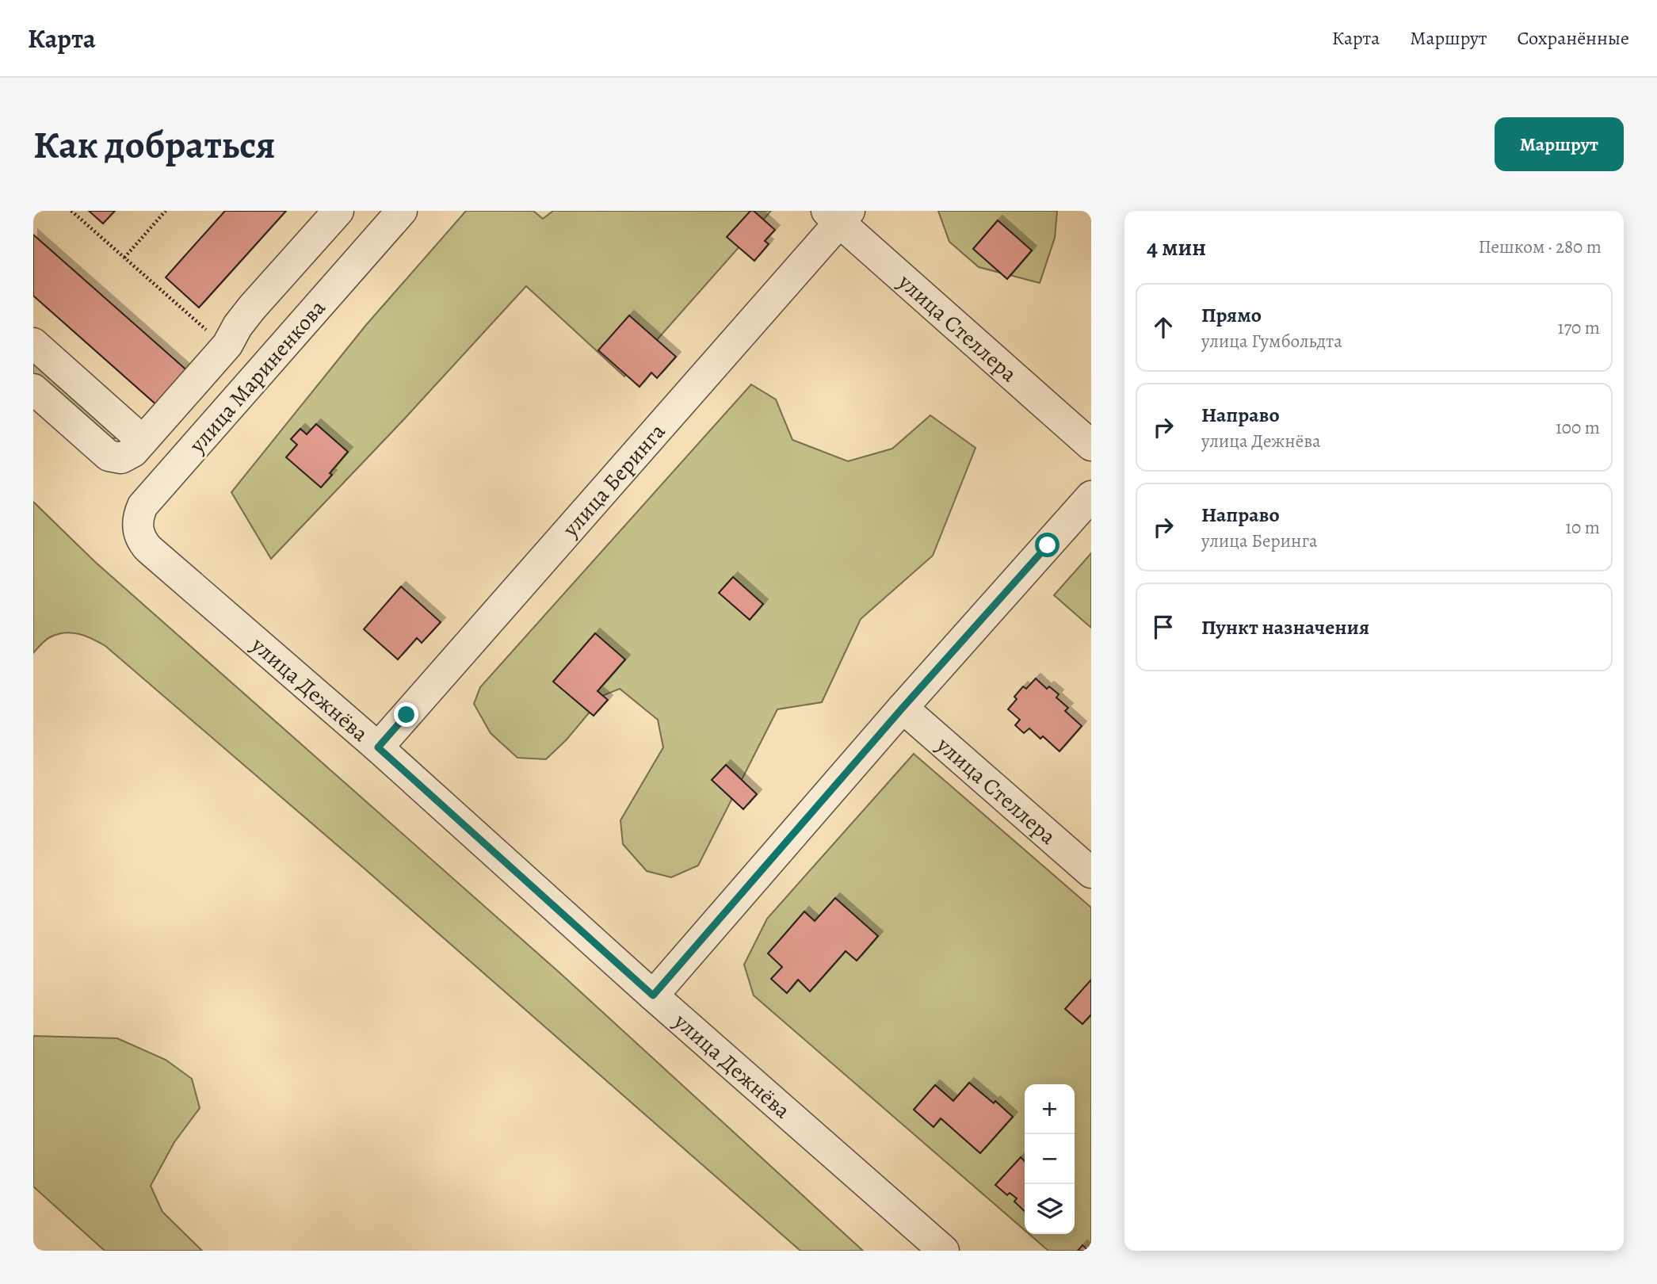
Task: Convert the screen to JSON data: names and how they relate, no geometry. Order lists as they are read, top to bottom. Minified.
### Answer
{"streets":{"street":["улица Стеллера","улица Мариненкова","улица Беринга","улица Дежнёва"]},"crossings":[["улица Стеллера","улица Беринга"],["улица Мариненкова","улица Дежнёва"],["улица Беринга","улица Дежнёва"]],"page":{"header":"Карта","nav":["Карта","Маршрут","Сохранённые"],"buttons":"Маршрут","title":"Как добраться","heading":["4 мин","Пешком · 280 m"],"list":[["Прямо","улица Гумбольдта","170 m"],["Направо","улица Дежнёва","100 m"],["Направо","улица Беринга","10 m"],"Пункт назначения"],"map_buttons":["+","−"]}}
